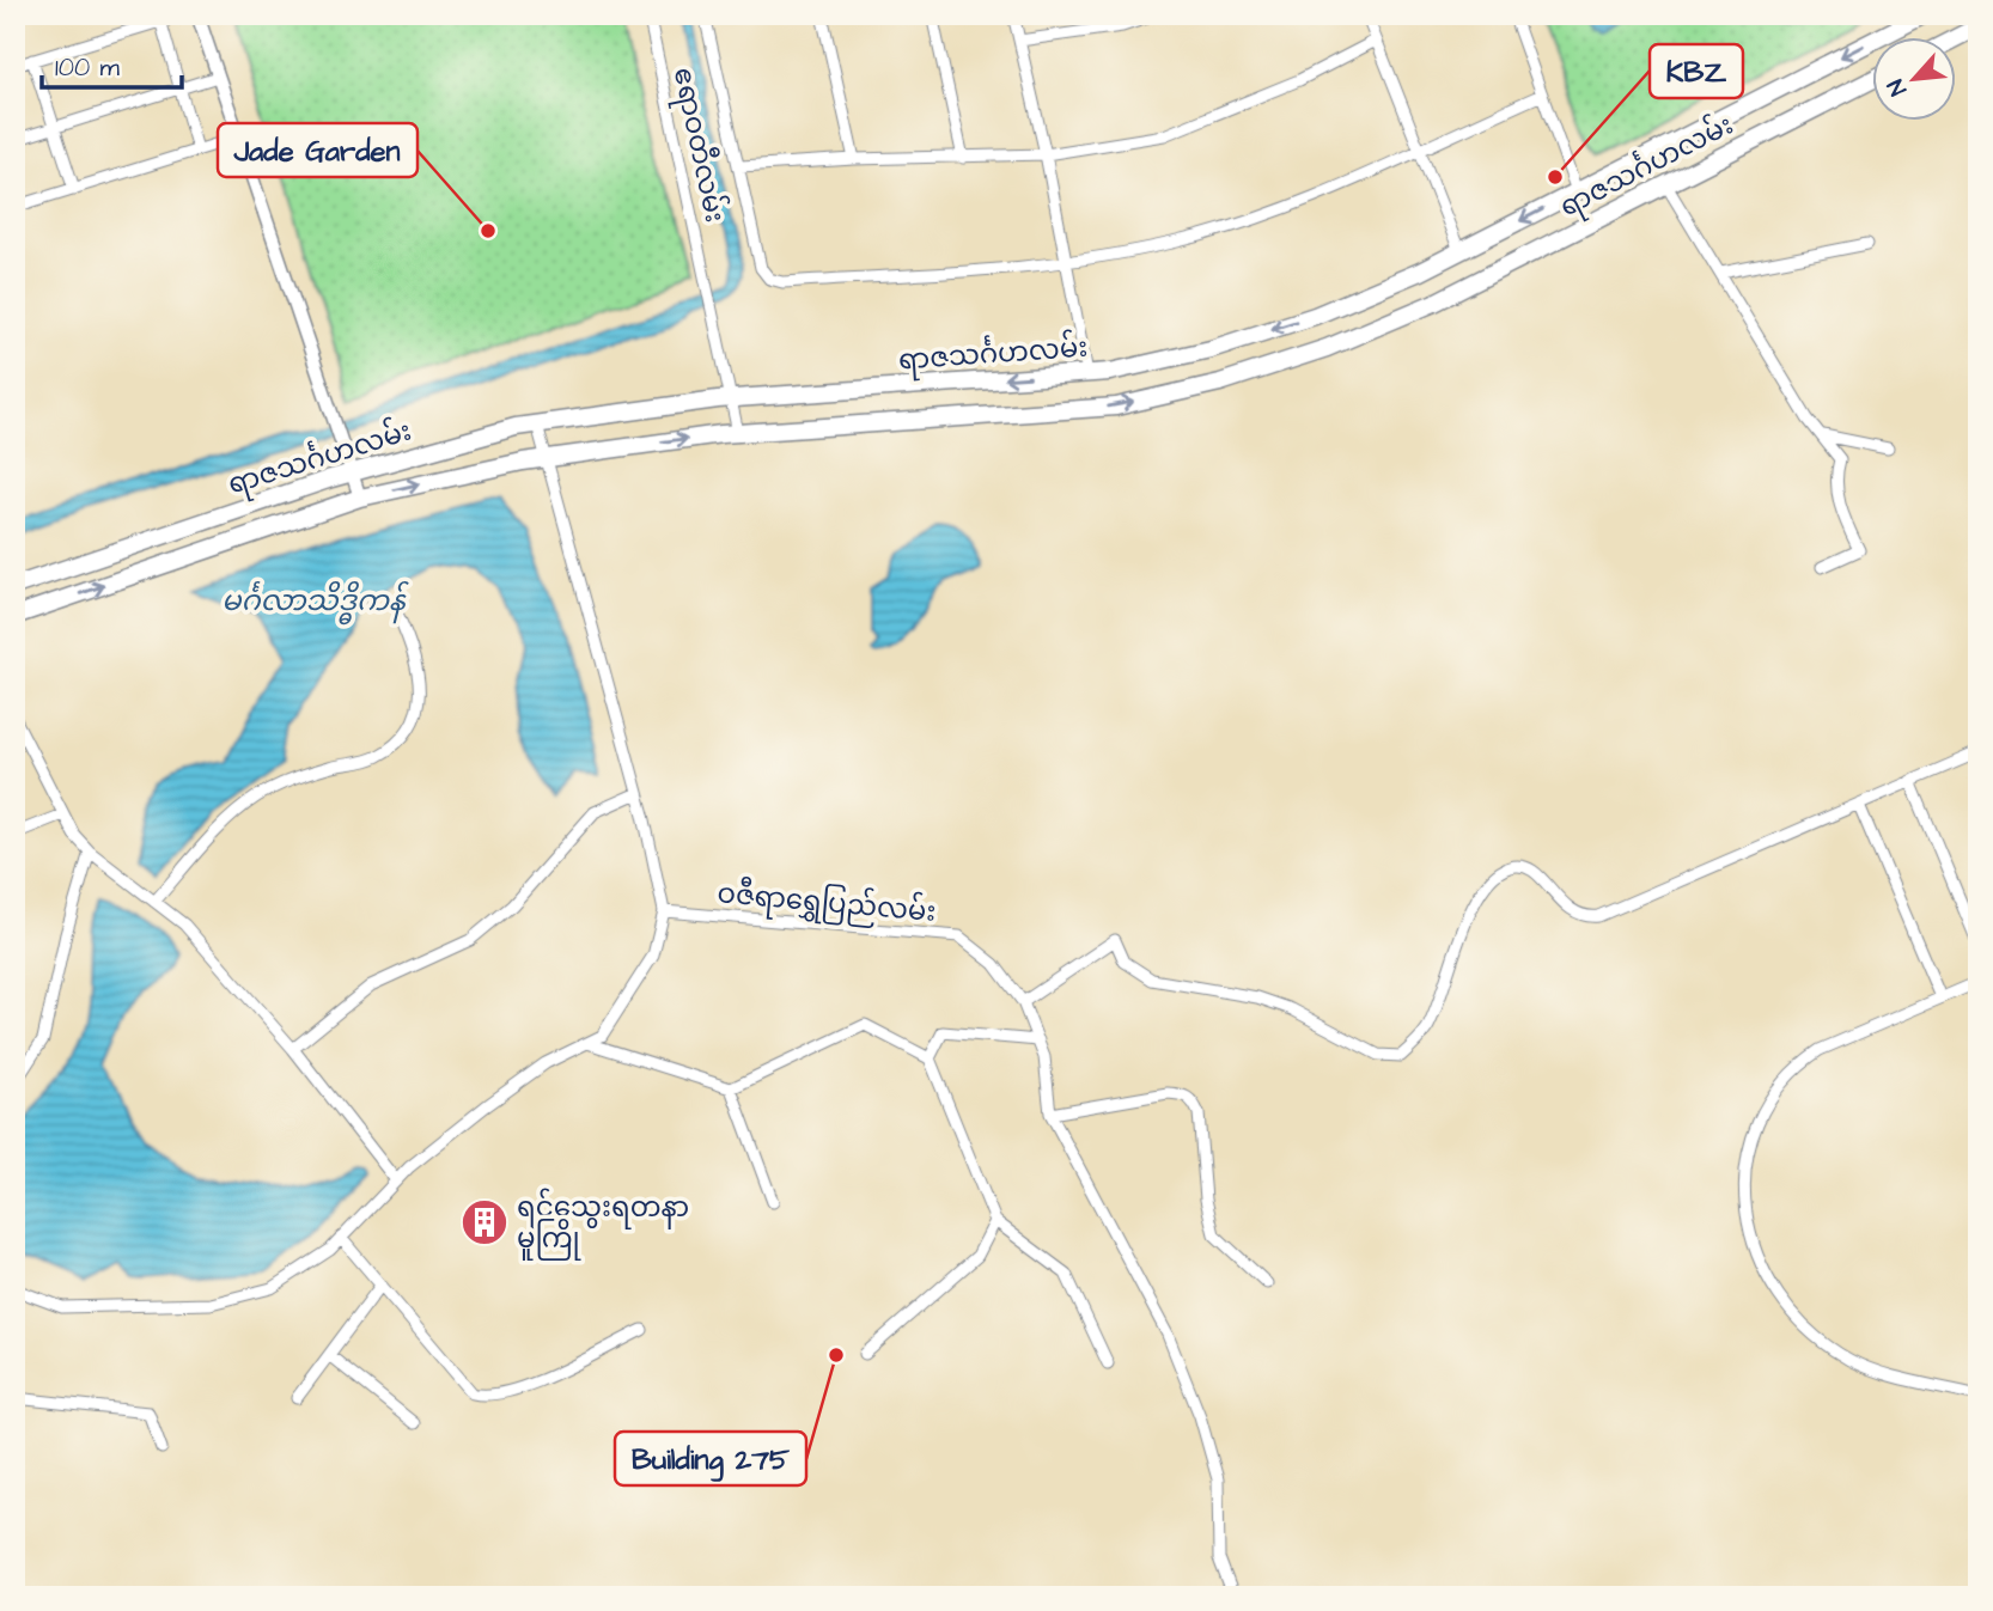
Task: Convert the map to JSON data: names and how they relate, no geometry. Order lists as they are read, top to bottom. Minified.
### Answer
{"streets":{"main road":["ရာဇသင်္ဂဟလမ်း"],"street":["ဧရာဝတီလမ်း","ဝဇီရာရွှေပြည်လမ်း"]},"crossings":[["ဧရာဝတီလမ်း","ရာဇသင်္ဂဟလမ်း"]],"water":["မင်္ဂလာသိဒ္ဓိကန်"],"places":{"other":["KBZ","Jade Garden","Building 275"],"building":["ရင်သွေးရတနာ မူကြို"]},"scale_bar":"100 m","north":"bottom left"}
